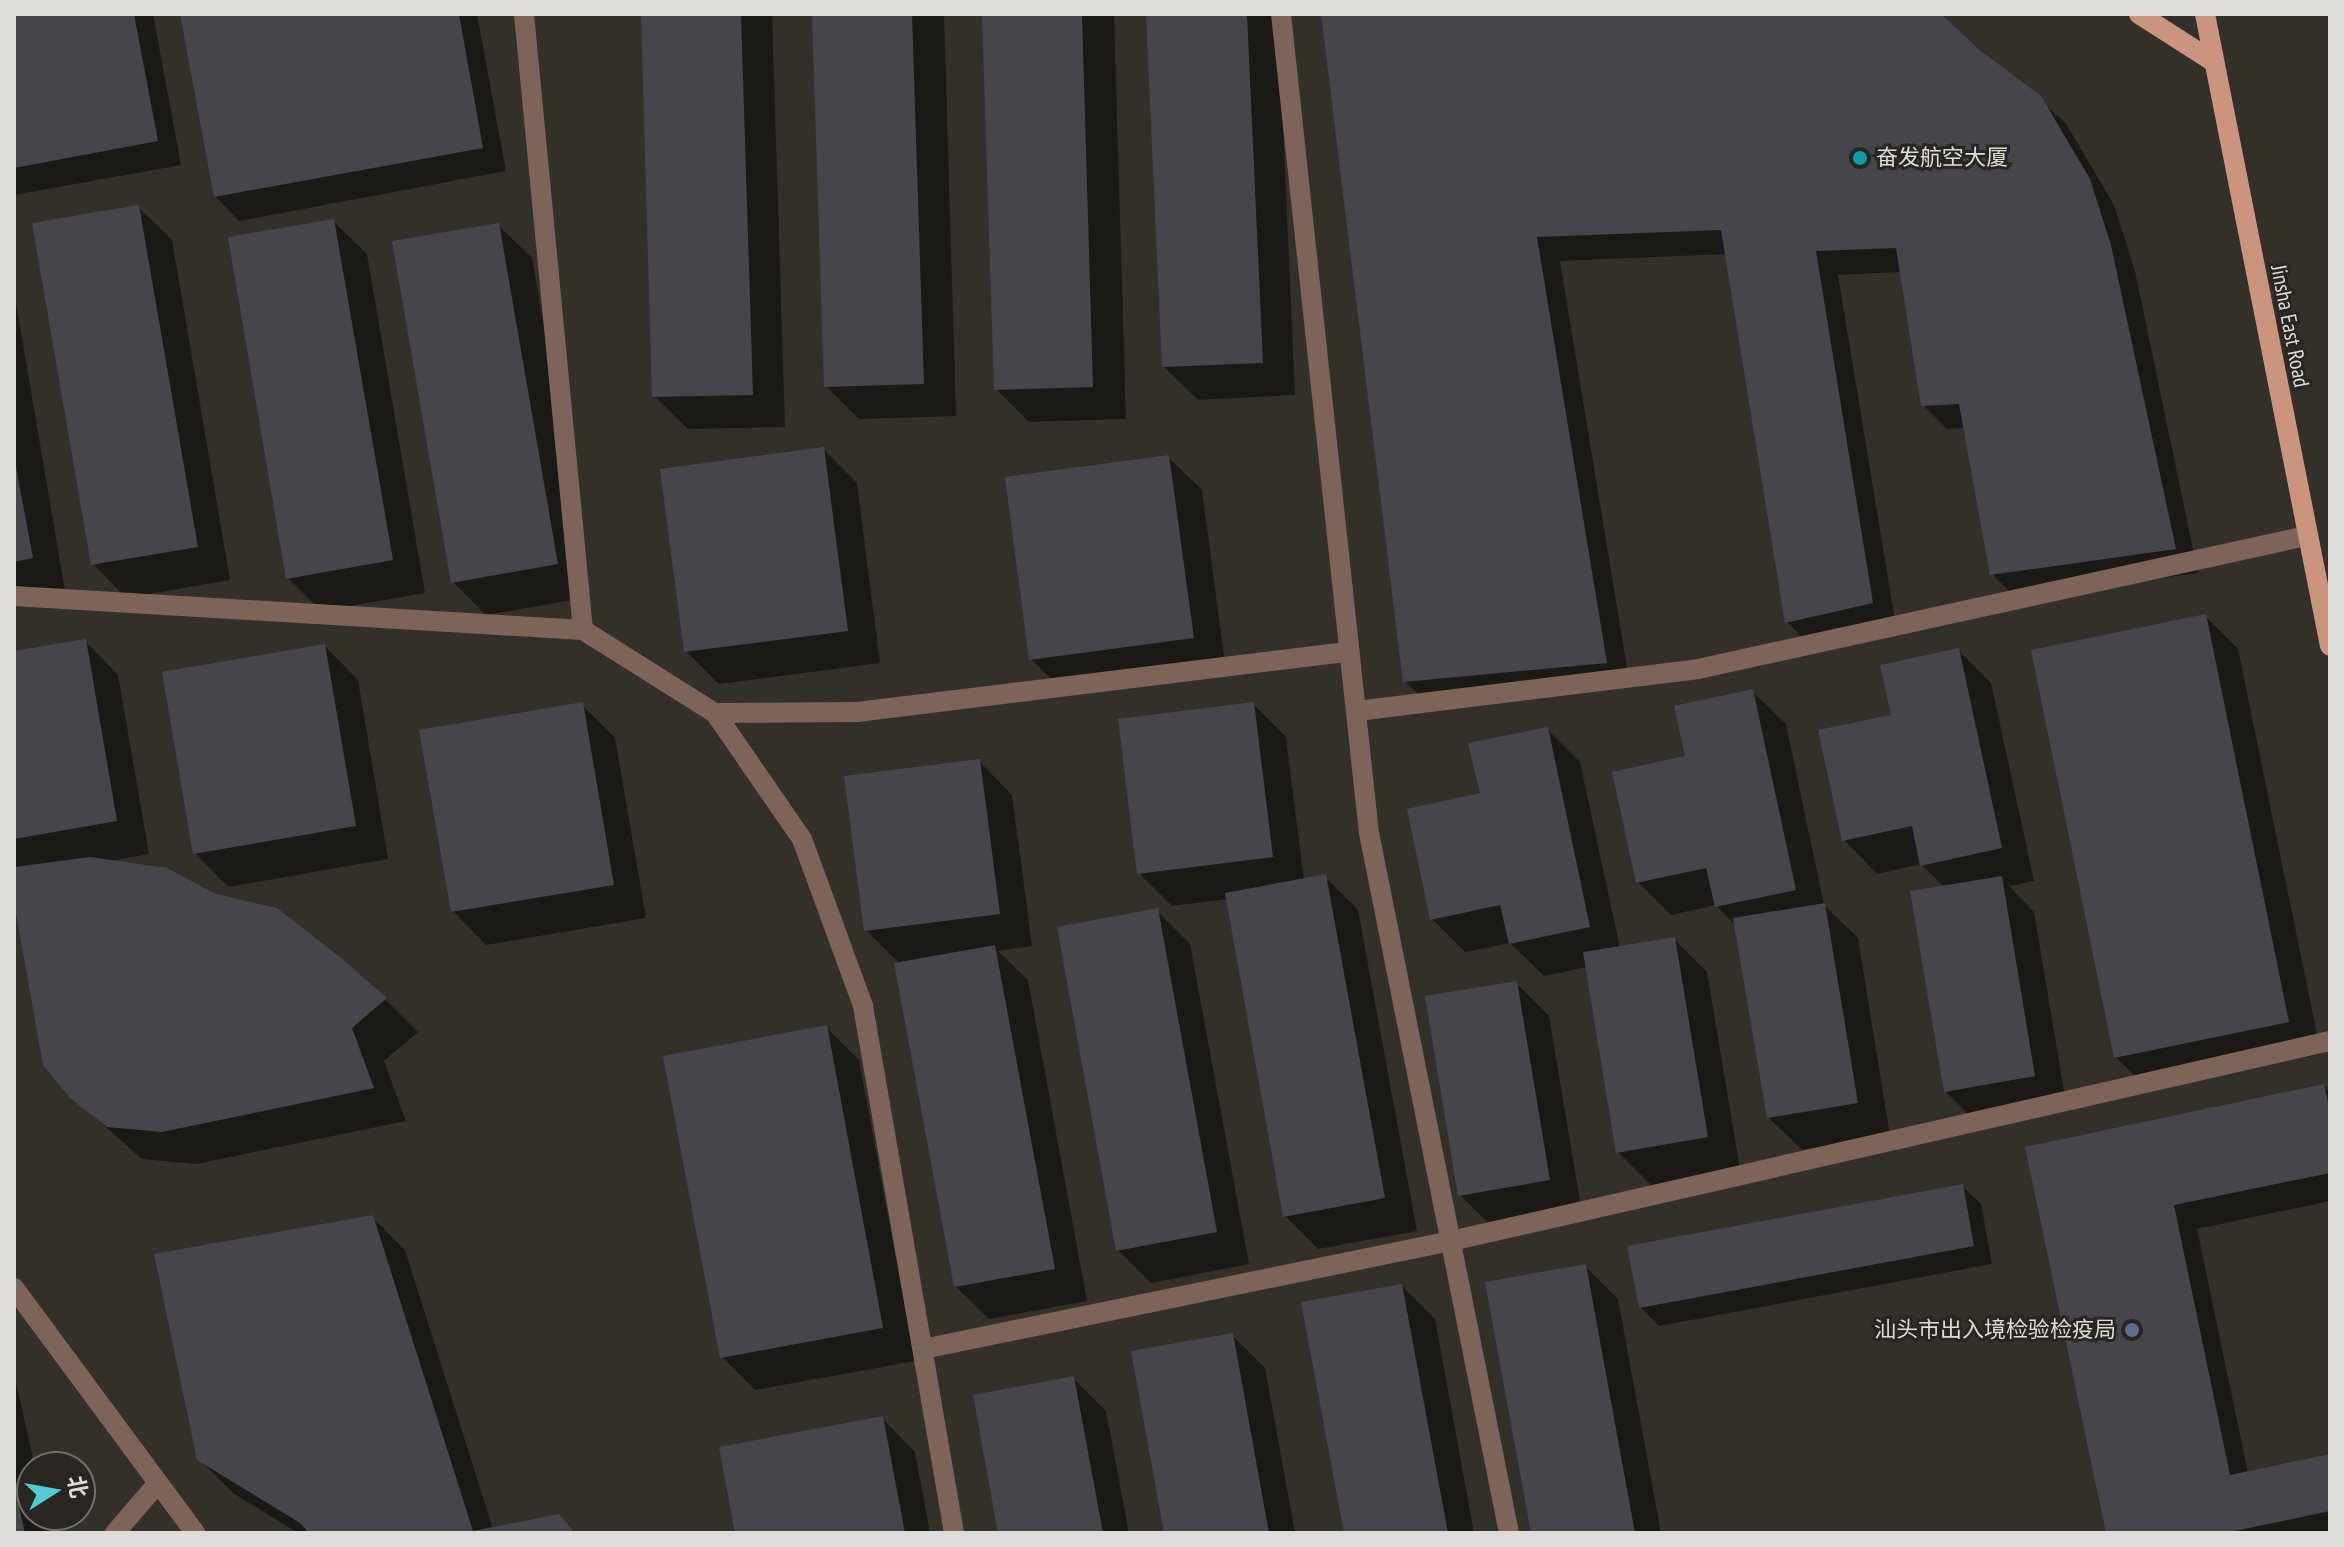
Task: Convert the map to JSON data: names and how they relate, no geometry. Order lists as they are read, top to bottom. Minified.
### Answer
{"streets":{"main road":["Jinsha East Road"]},"places":["奋发航空大厦","汕头市出入境检验检疫局"],"north":"right"}
